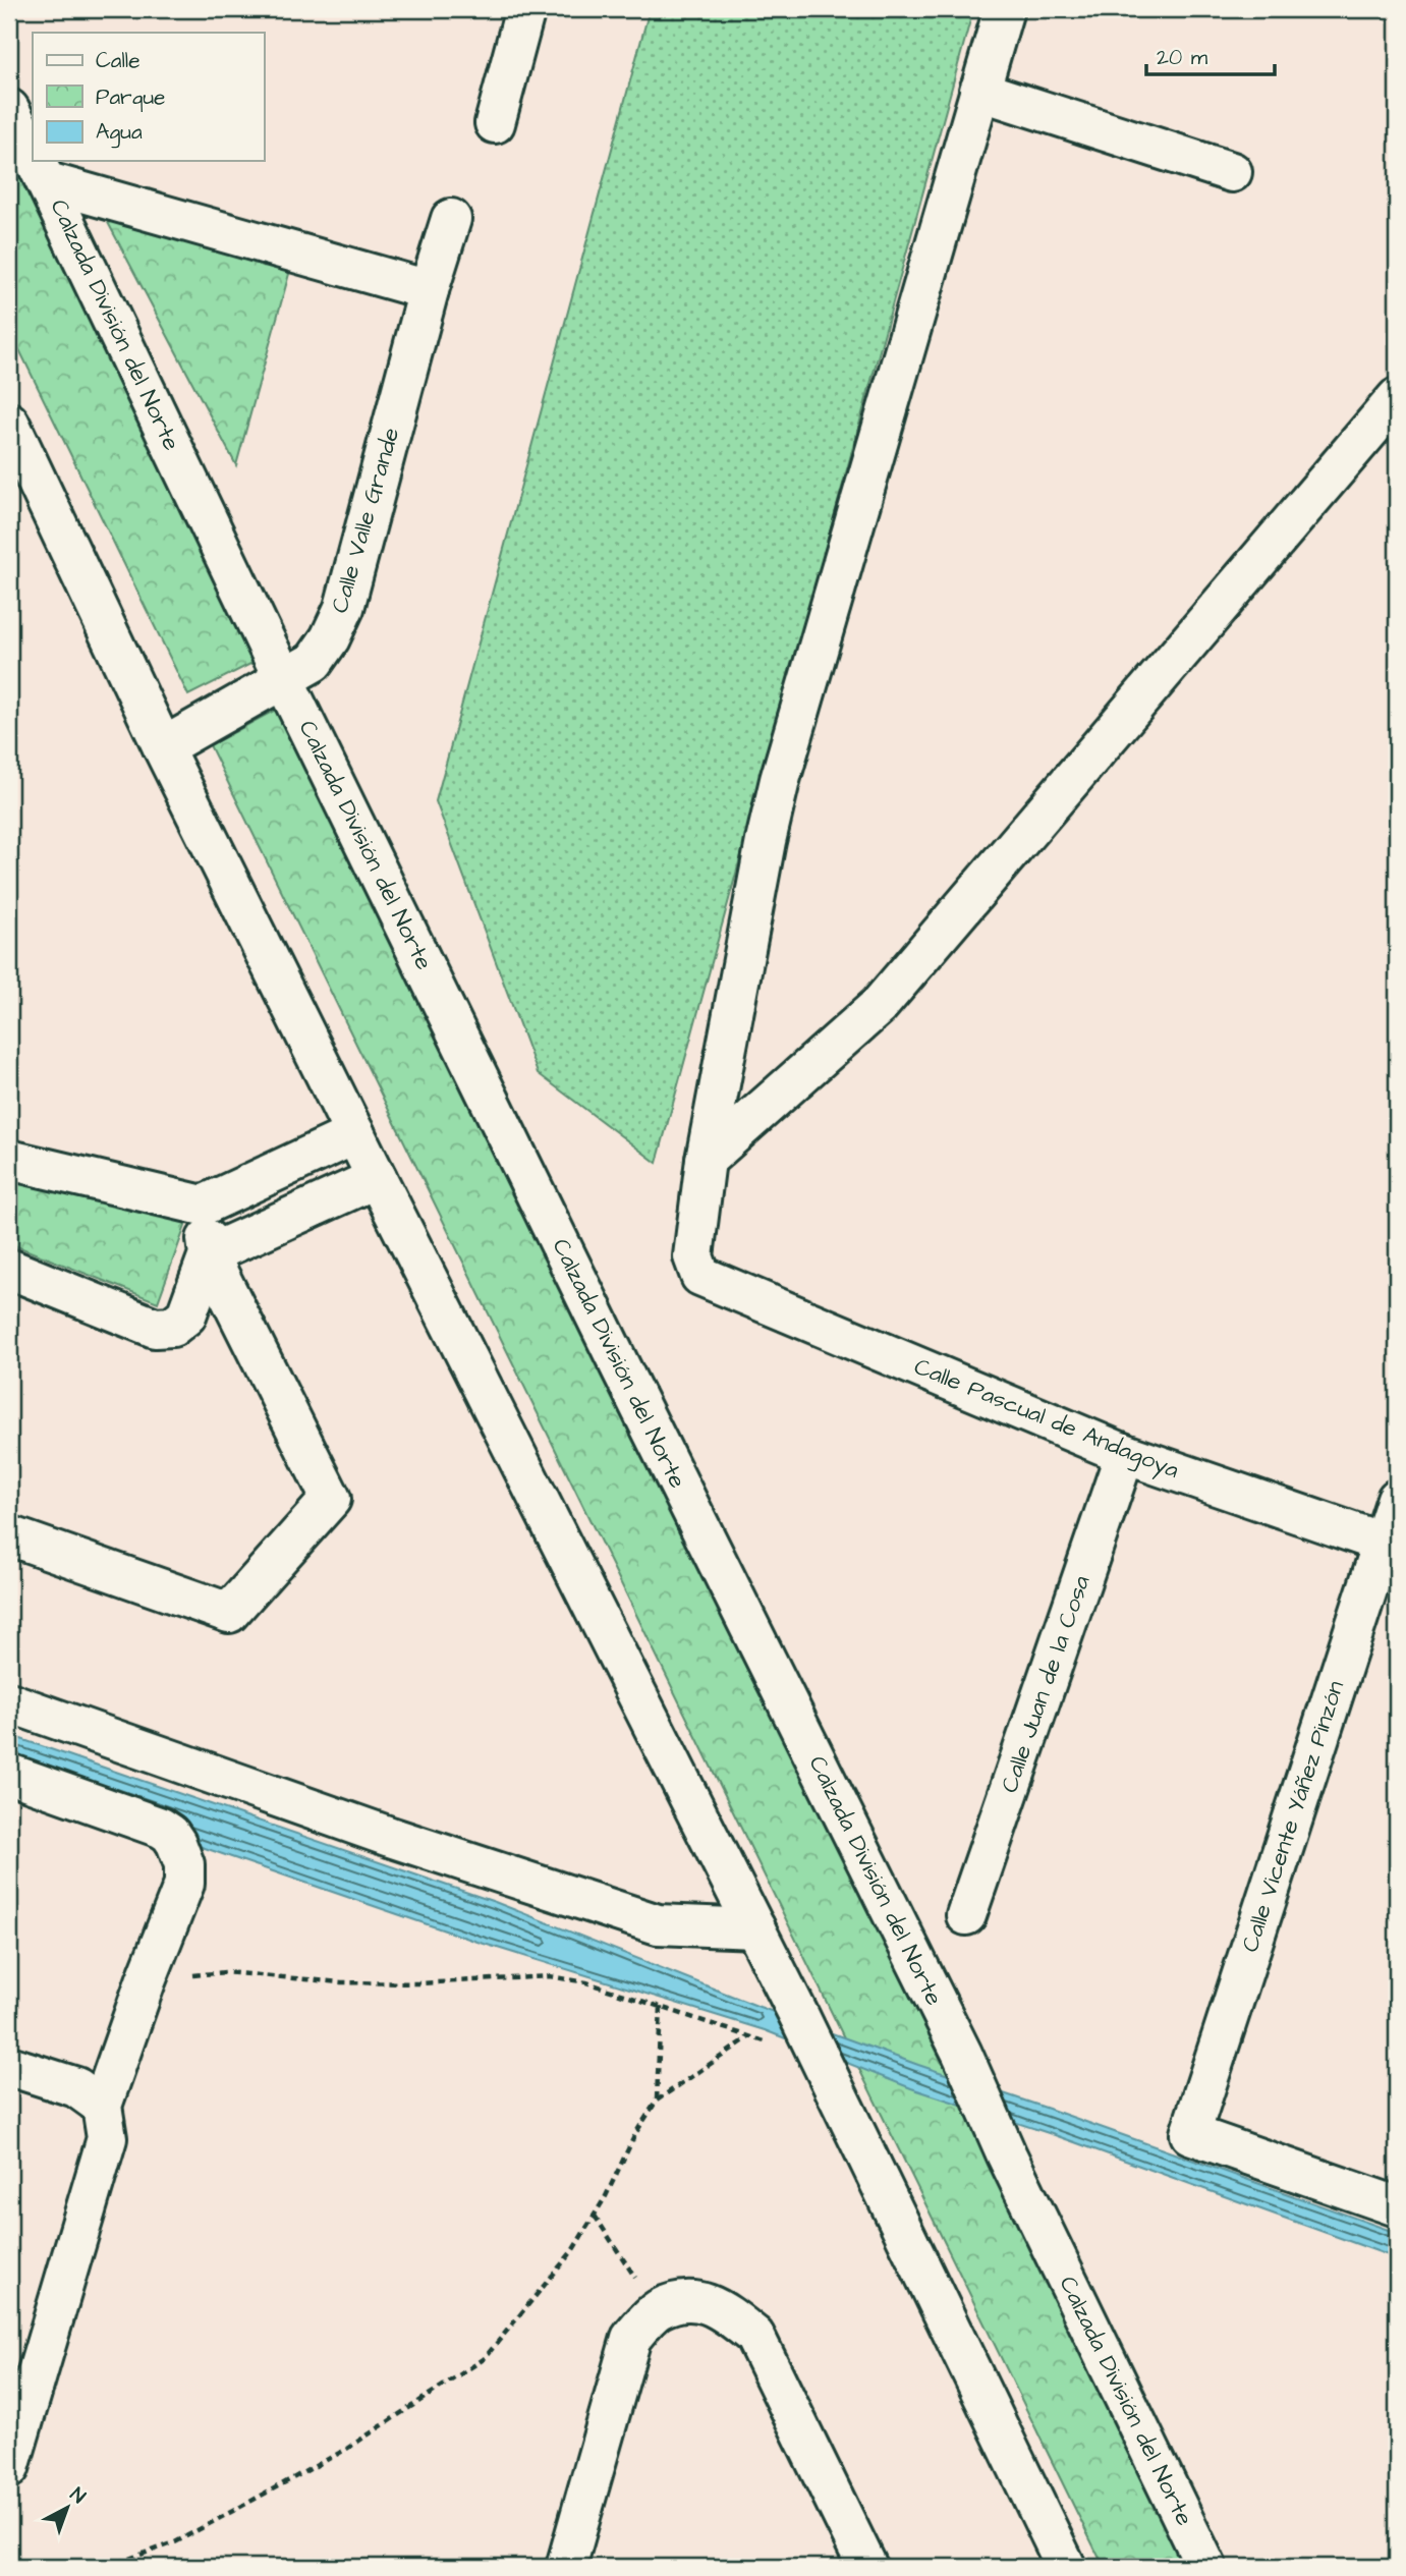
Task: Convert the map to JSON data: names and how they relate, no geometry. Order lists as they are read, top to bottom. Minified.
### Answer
{"streets":{"street":["Calzada División del Norte","Calle Valle Grande","Calle Pascual de Andagoya","Calle Juan de la Cosa","Calle Vicente Yáñez Pinzón"]},"crossings":[["Calzada División del Norte","Calle Valle Grande"],["Calle Pascual de Andagoya","Calle Juan de la Cosa"],["Calle Pascual de Andagoya","Calle Vicente Yáñez Pinzón"]],"legend":["Calle","Parque","Agua"],"scale_bar":"20 m","north":"top right"}
